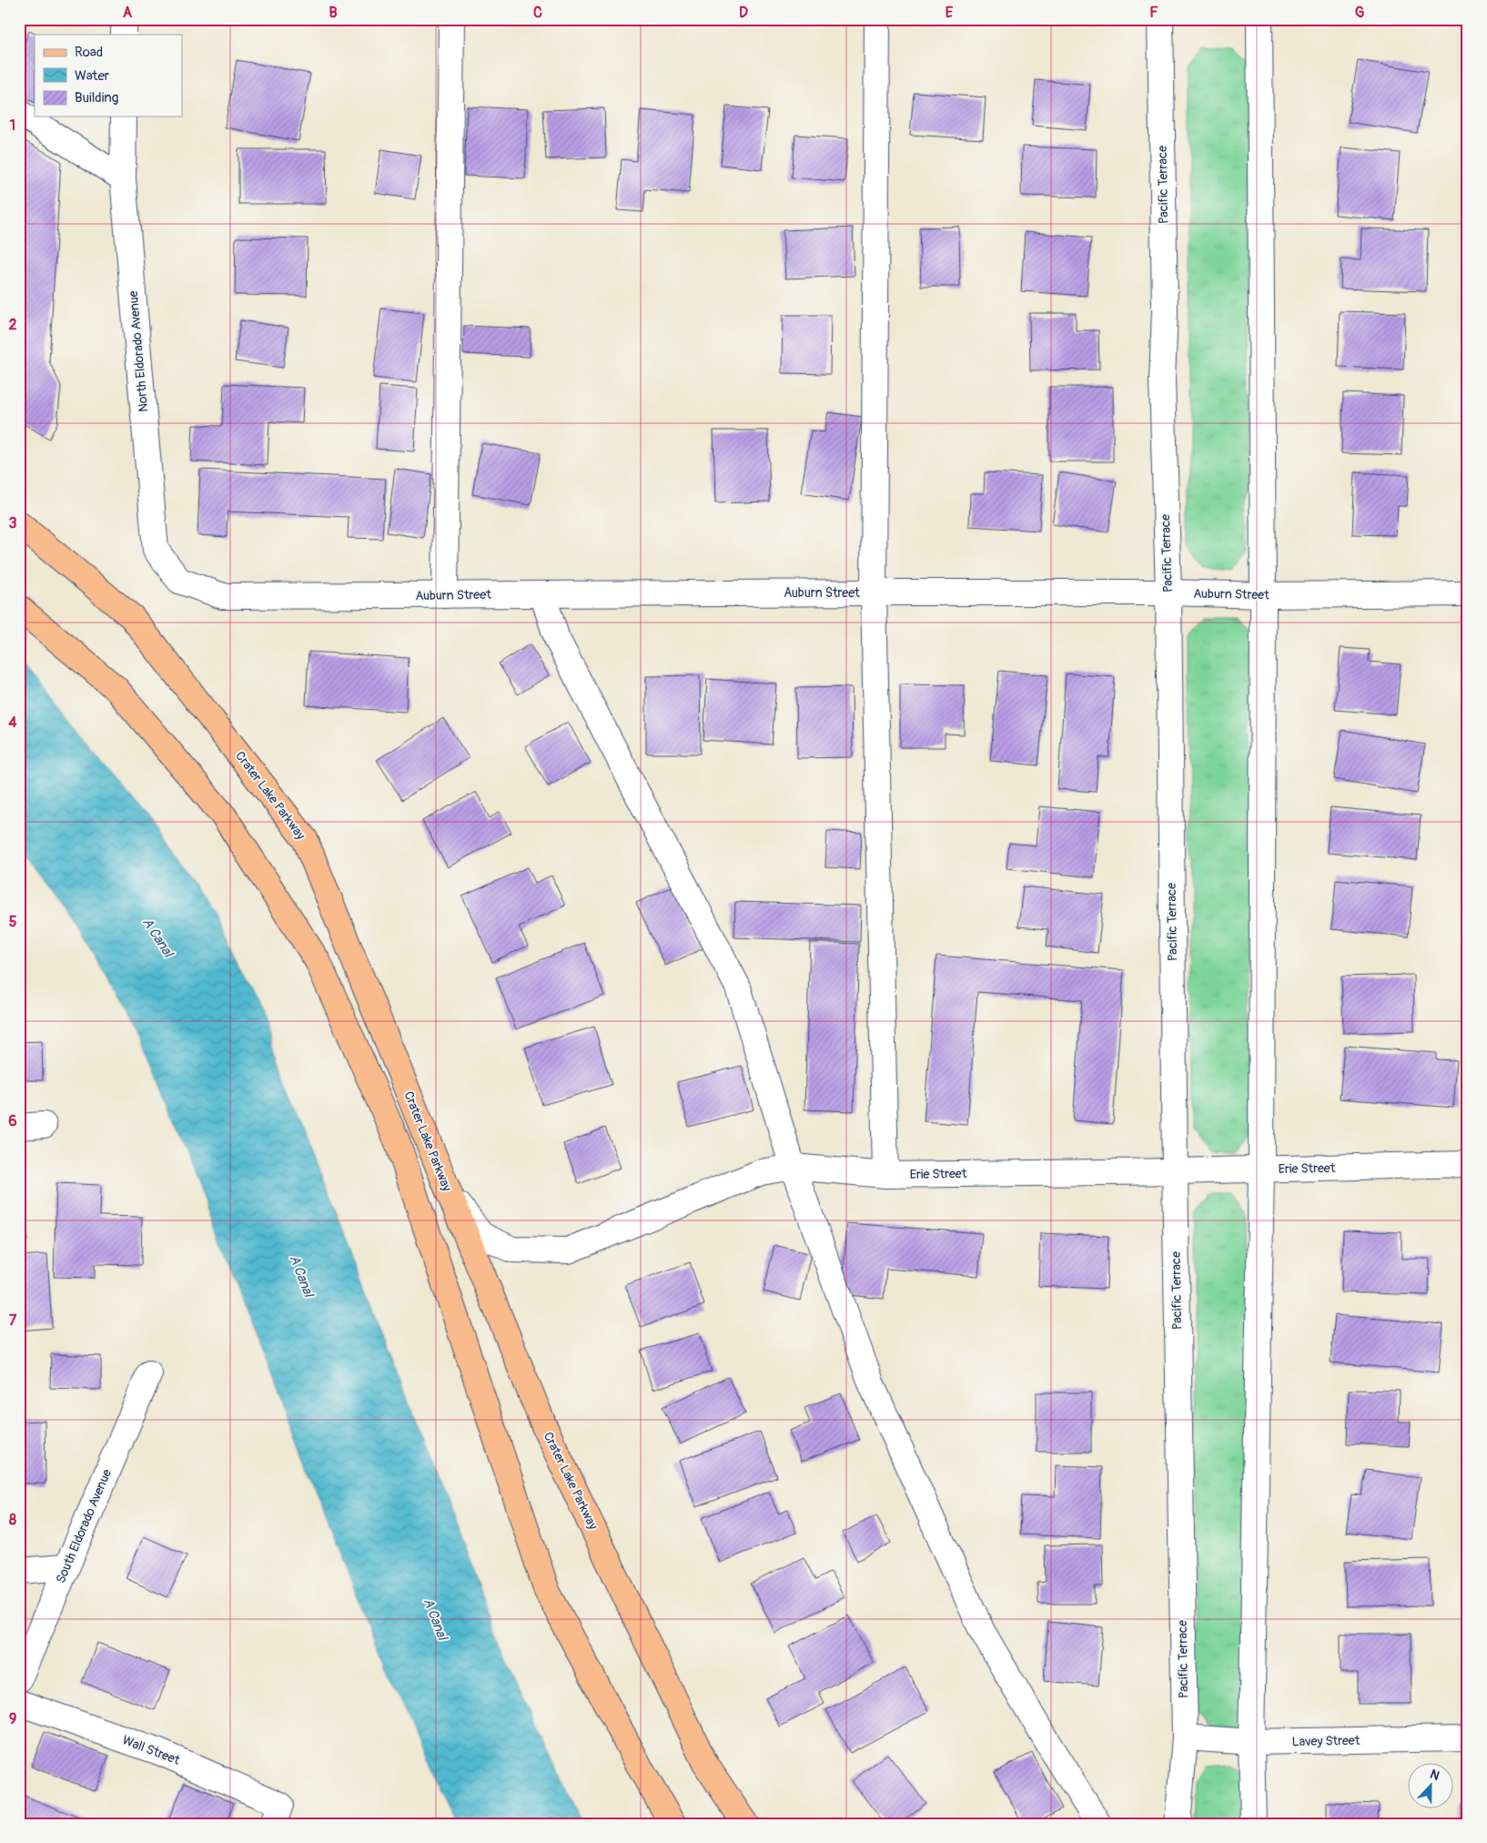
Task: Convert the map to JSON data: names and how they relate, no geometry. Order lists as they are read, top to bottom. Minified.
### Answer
{"streets":{"main road":["Crater Lake Parkway"],"street":["Pacific Terrace","North Eldorado Avenue","Auburn Street","Erie Street","South Eldorado Avenue","Lavey Street","Wall Street"]},"crossings":[["Pacific Terrace","Auburn Street"],["Pacific Terrace","Erie Street"],["Pacific Terrace","Lavey Street"],["North Eldorado Avenue","Auburn Street"],["Crater Lake Parkway","Erie Street"]],"water":["A Canal"],"legend":["Road","Water","Building"],"north":"top","grid":{"columns":["A","B","C","D","E","F","G"],"rows":["1","2","3","4","5","6","7","8","9"]}}
